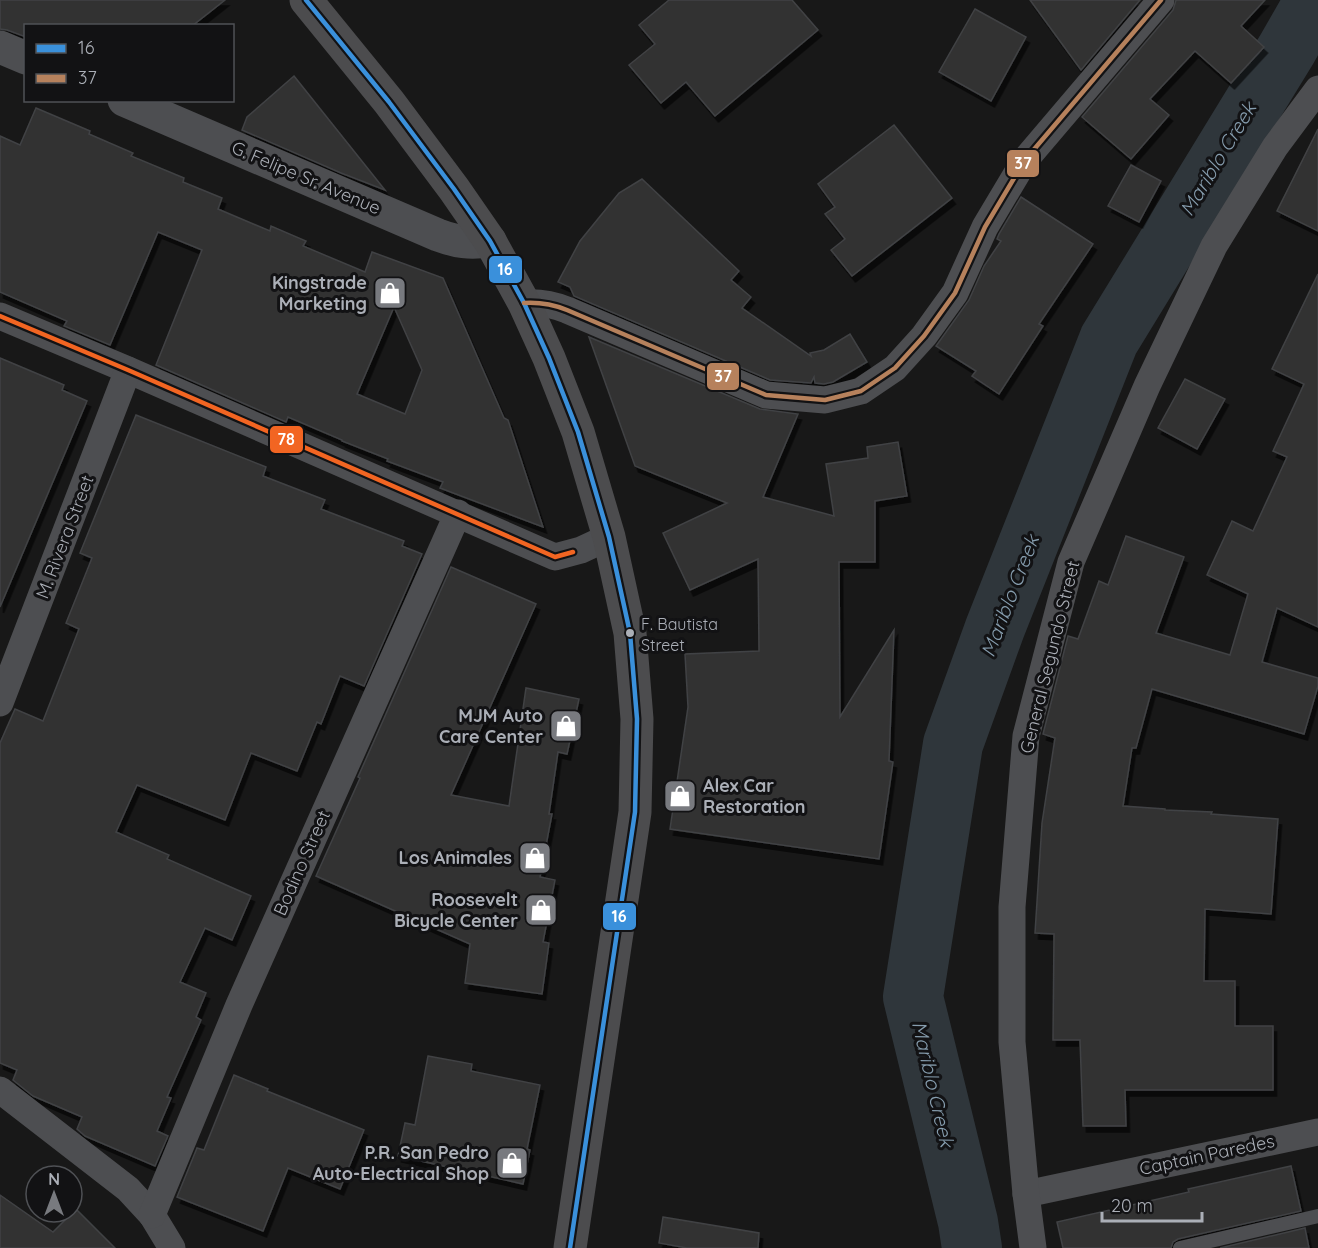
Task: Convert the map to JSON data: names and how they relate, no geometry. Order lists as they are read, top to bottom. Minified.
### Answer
{"streets":{"street":["G. Felipe Sr. Avenue","M. Rivera Street","General Segundo Street","Bodino Street","Captain Paredes"]},"crossings":[["General Segundo Street","Captain Paredes"]],"water":["Mariblo Creek"],"places":{"shop":["Kingstrade Marketing","MJM Auto Care Center","Alex Car Restoration","Los Animales","Roosevelt Bicycle Center","P.R. San Pedro Auto-Electrical Shop"],"other":["F. Bautista Street"]},"lines":["transit line 16","transit line 37","transit line 78"],"legend":["16","37"],"scale_bar":"20 m","north":"top"}
